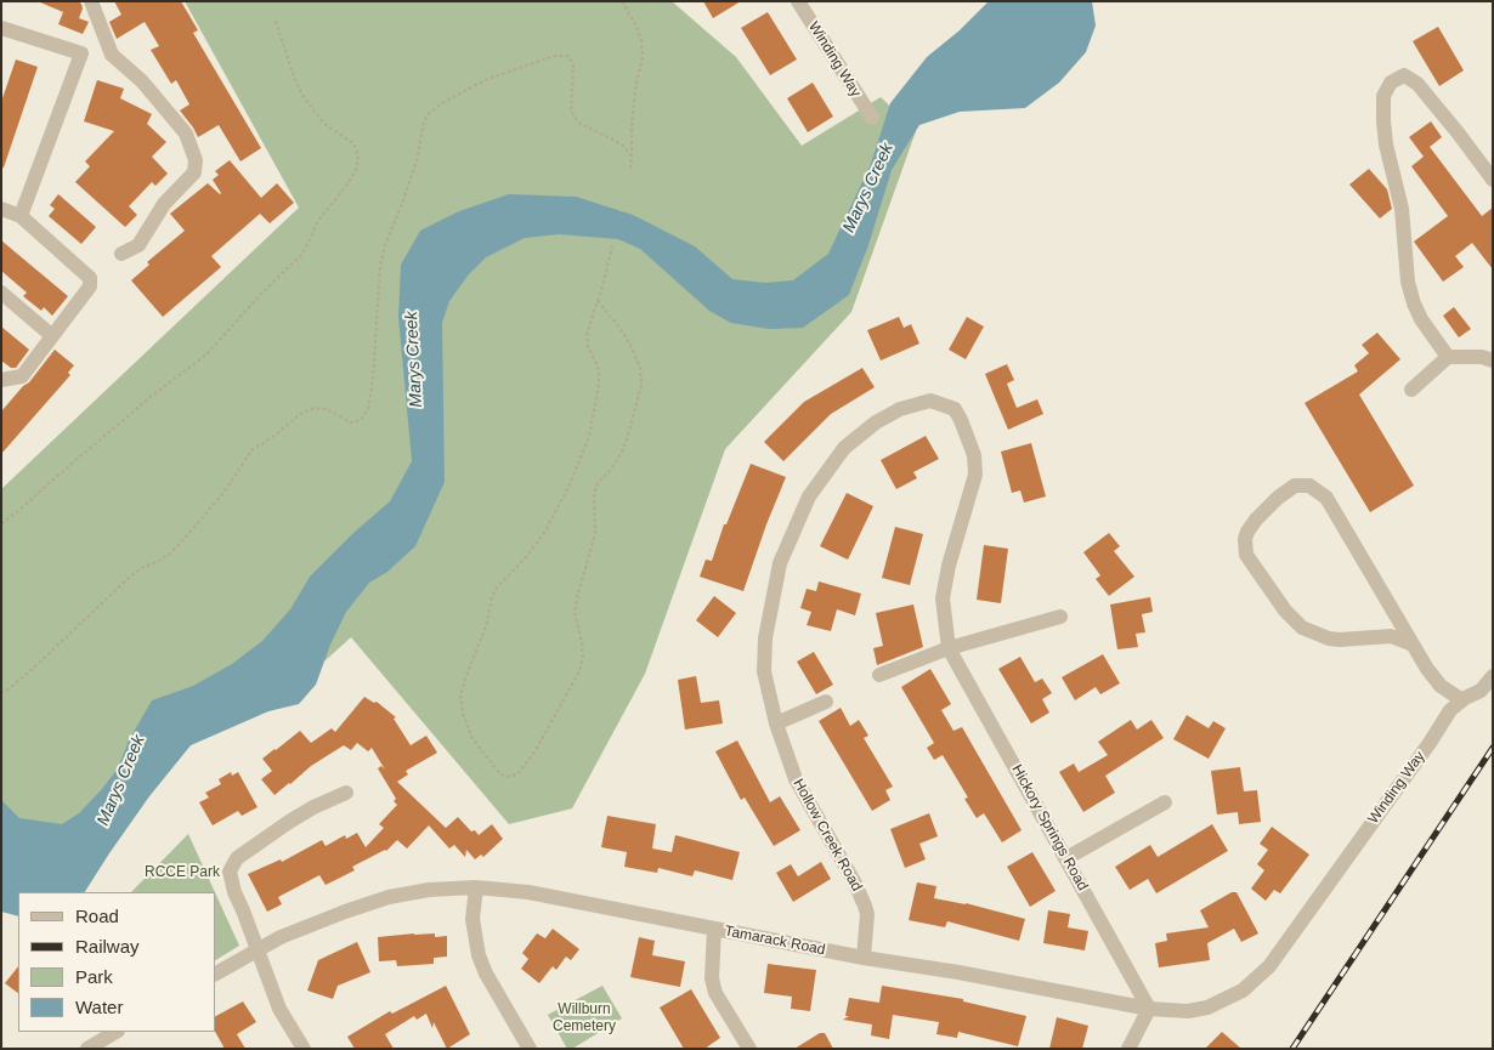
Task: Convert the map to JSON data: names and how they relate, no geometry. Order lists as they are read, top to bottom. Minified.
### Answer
{"streets":{"street":["Winding Way","Hickory Springs Road","Hollow Creek Road","Tamarack Road"]},"crossings":[["Winding Way","Tamarack Road"],["Hickory Springs Road","Hollow Creek Road"],["Hickory Springs Road","Tamarack Road"],["Hollow Creek Road","Tamarack Road"]],"water":["Marys Creek"],"parks":["RCCE Park","Willburn Cemetery"],"legend":["Road","Railway","Park","Water"]}
